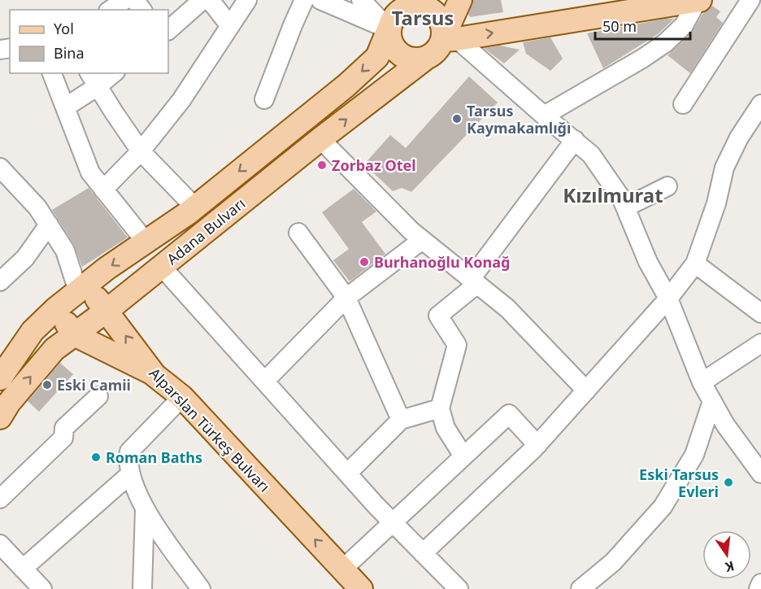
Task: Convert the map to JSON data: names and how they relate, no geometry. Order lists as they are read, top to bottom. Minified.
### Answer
{"streets":{"main road":["Adana Bulvarı","Alparslan Türkeş Bulvarı"]},"crossings":[["Adana Bulvarı","Alparslan Türkeş Bulvarı"]],"one_way":["Alparslan Türkeş Bulvarı"],"districts":["Tarsus","Kızılmurat"],"places":["Tarsus Kaymakamlığı","Zorbaz Otel","Burhanoğlu Konağ","Eski Camii","Roman Baths","Eski Tarsus Evleri"],"legend":["Yol","Bina"],"scale_bar":"50 m","north":"bottom"}
